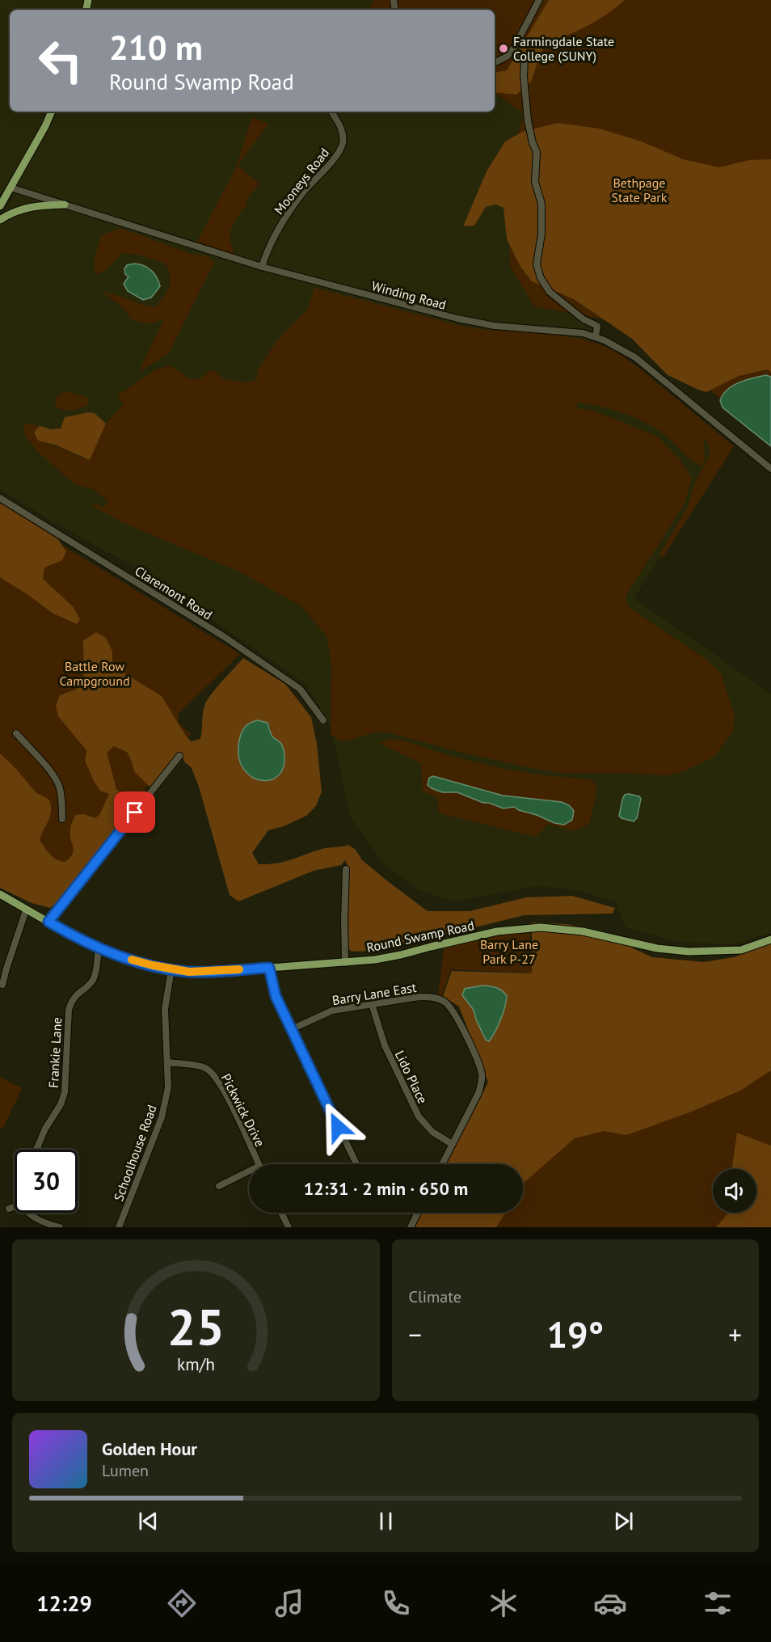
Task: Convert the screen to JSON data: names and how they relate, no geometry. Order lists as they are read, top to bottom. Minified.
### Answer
{"streets":{"main road":["Round Swamp Road"],"street":["Mooneys Road","Winding Road","Claremont Road","Barry Lane East","Frankie Lane","Lido Place","Pickwick Drive","Schoolhouse Road"]},"crossings":[["Mooneys Road","Winding Road"],["Round Swamp Road","Frankie Lane"],["Round Swamp Road","Schoolhouse Road"],["Barry Lane East","Lido Place"],["Pickwick Drive","Schoolhouse Road"]],"parks":["Bethpage State Park","Battle Row Campground","Barry Lane Park P-27"],"places":["Farmingdale State College (SUNY)"],"page":{"turn":["210 m","Round Swamp Road"],"limit":"30","trip":"12:31 · 2 min · 650 m","tile":"Climate","heat":["−","19°","+"],"song":["Golden Hour","Lumen"],"tabs":"12:29","gauge":["25","km/h"]}}
